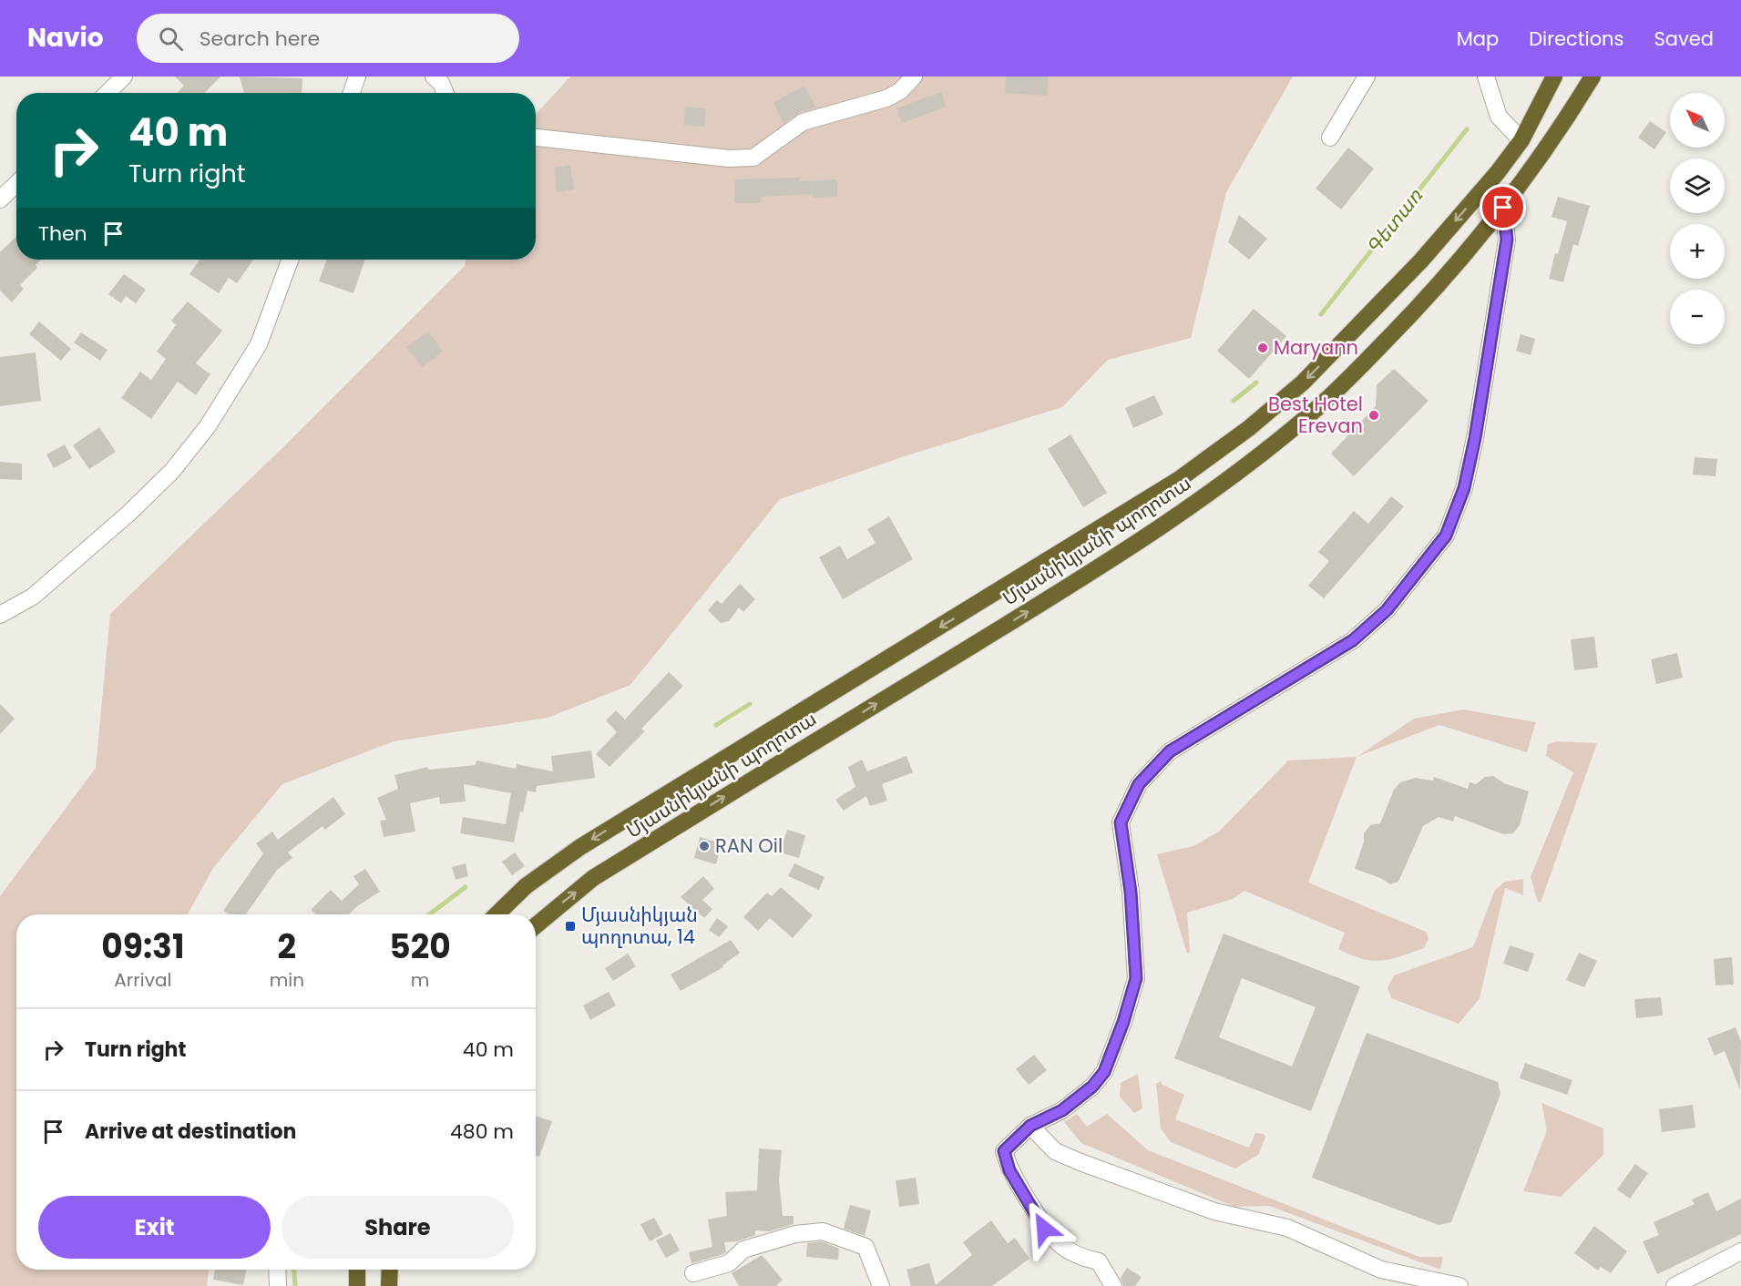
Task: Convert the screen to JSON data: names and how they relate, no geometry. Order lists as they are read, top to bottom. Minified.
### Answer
{"streets":{"highway":["Մյասնիկյանի պողոտա"]},"water":["Գետառ"],"places":{"other":["Maryann","Best Hotel Erevan","RAN Oil"],"transit":["Մյասնիկյան պողոտա, 14"]},"north":"top left","page":{"header":"Navio","search":"Search here","nav":["Map","Directions","Saved"],"map_buttons":["+","−"],"turn":["40 m","Turn right"],"then":"Then","eta":["09:31","Arrival","2","min","520","m"],"list":[{"name":"Turn right","value":"40 m"},{"name":"Arrive at destination","value":"480 m"}],"buttons":["Exit","Share"]}}
